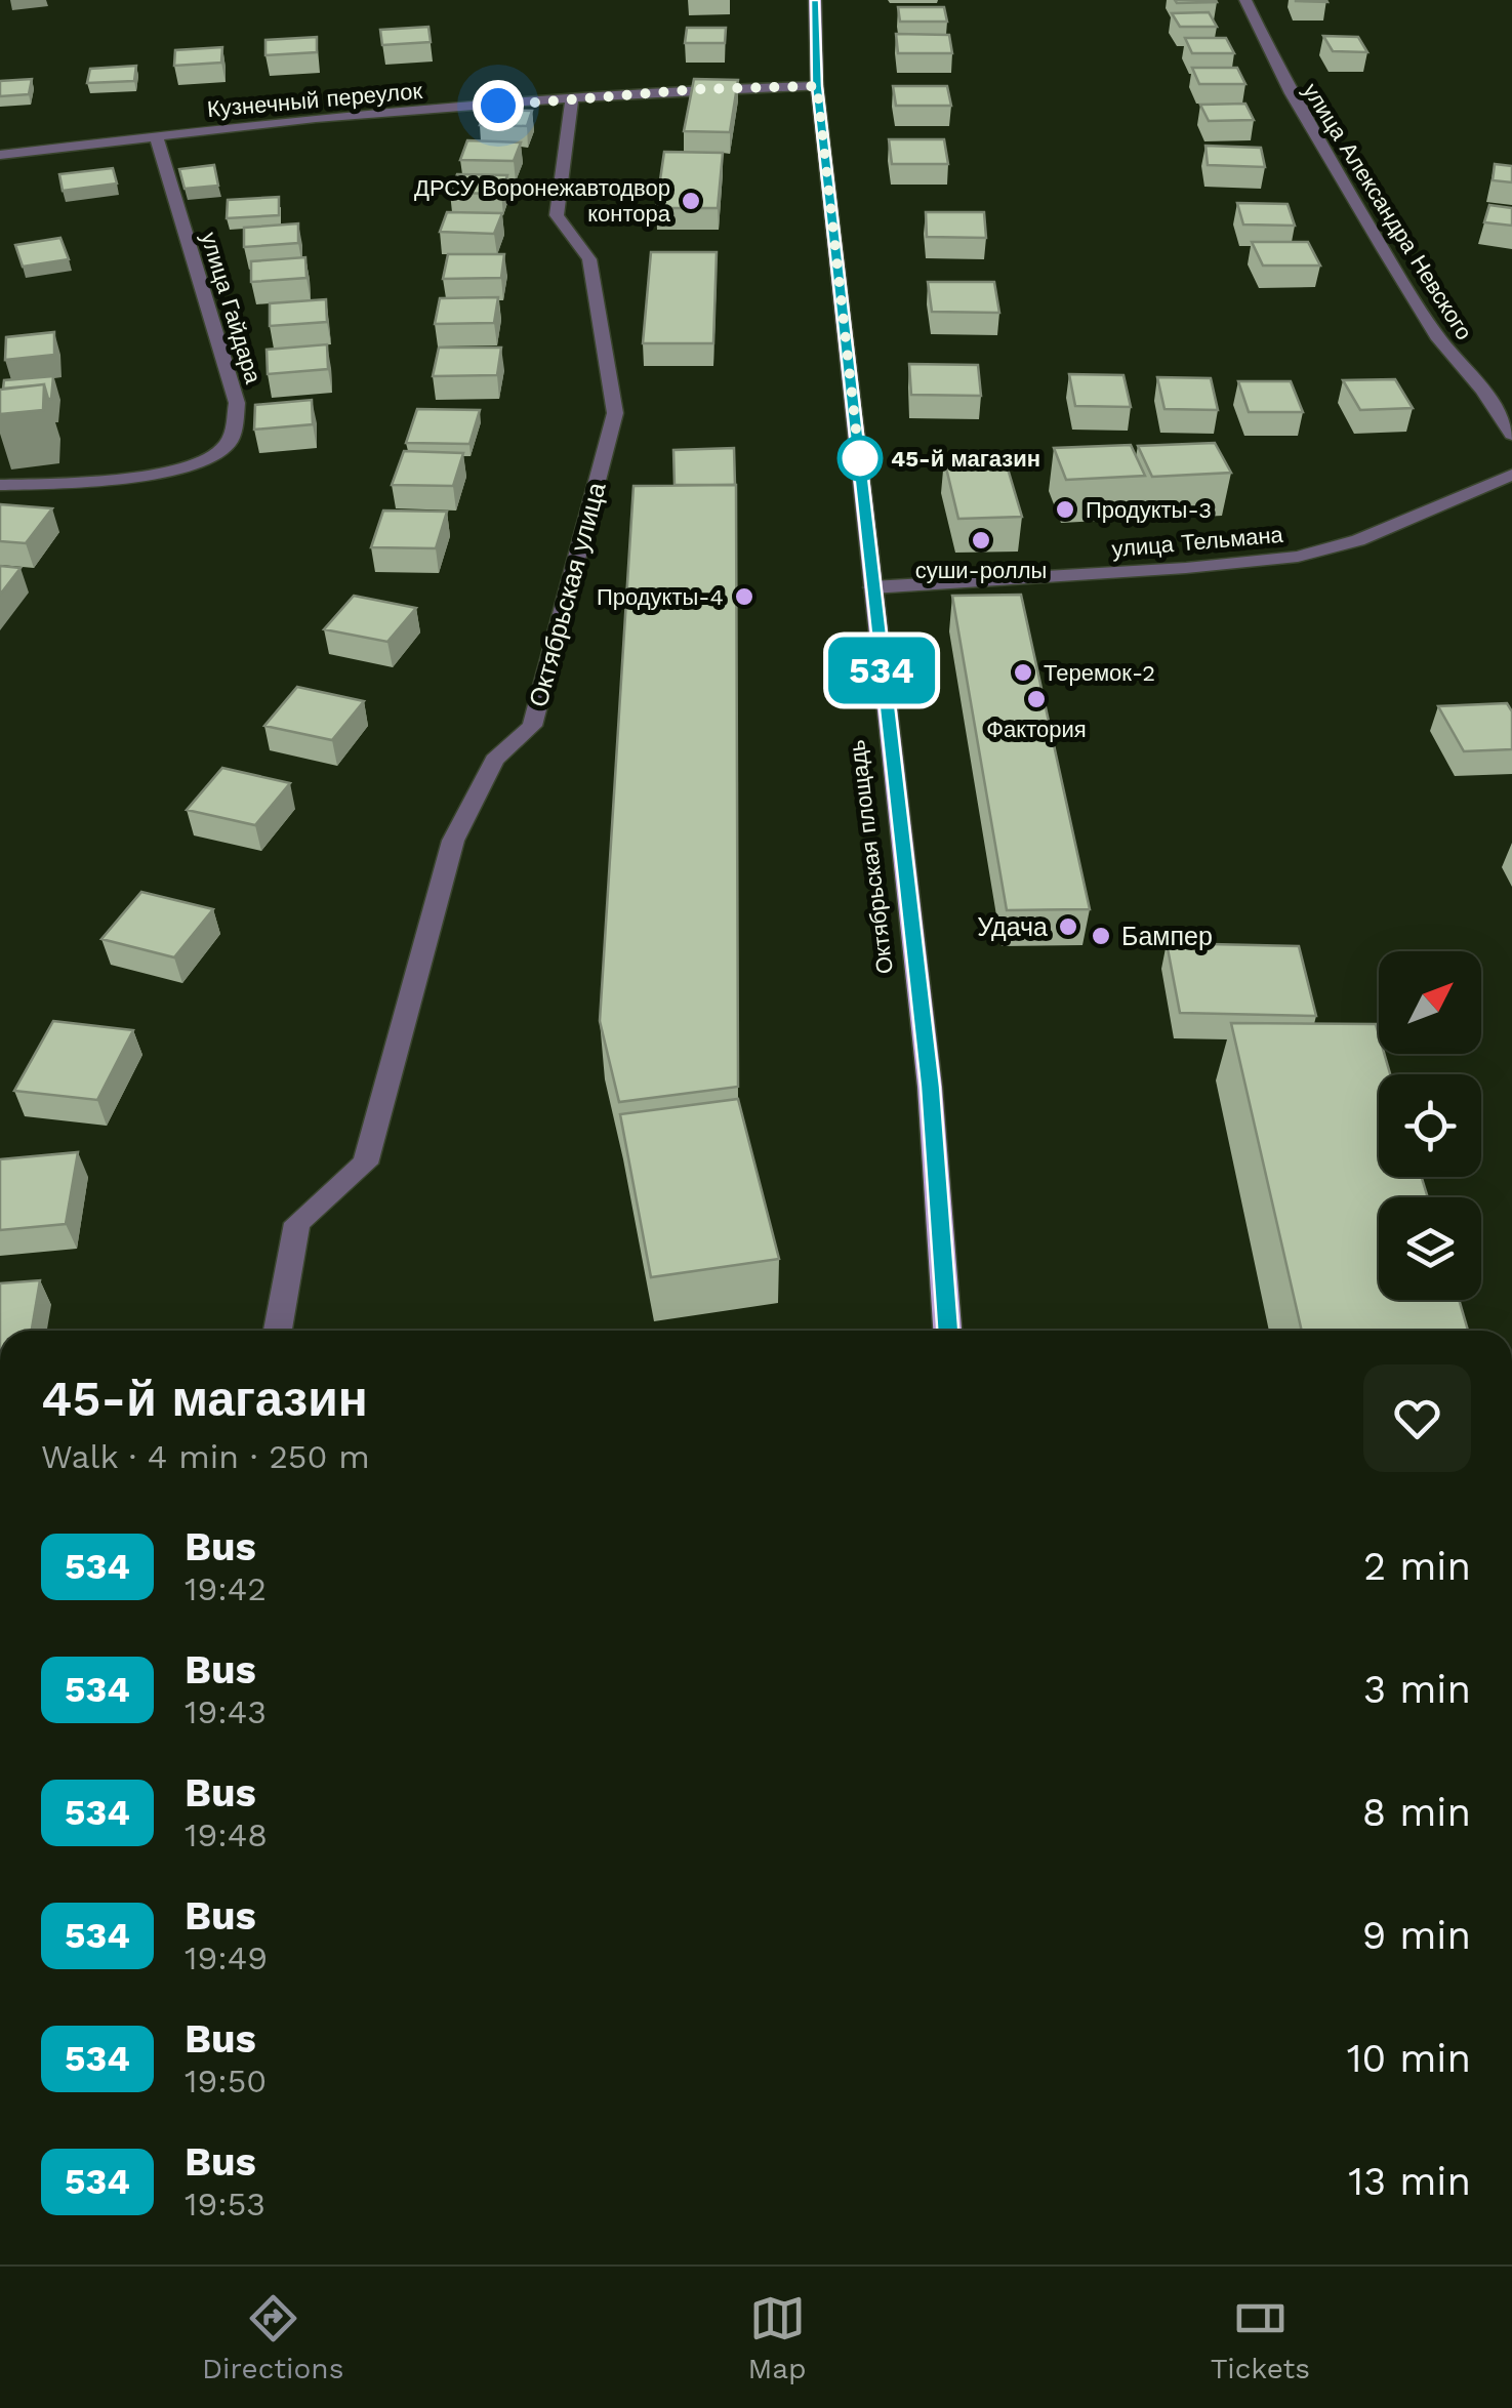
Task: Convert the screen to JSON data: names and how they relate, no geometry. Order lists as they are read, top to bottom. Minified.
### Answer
{"streets":{"main road":["Октябрьская площадь"],"street":["Кузнечный переулок","улица Александра Невского","улица Гайдара","улица Тельмана","Октябрьская улица"]},"crossings":[["Кузнечный переулок","улица Гайдара"],["Кузнечный переулок","Октябрьская улица"],["Кузнечный переулок","Октябрьская площадь"],["улица Тельмана","Октябрьская площадь"]],"places":["ДРСУ Воронежавтодвор контора","45-й магазин","Продукты-3","суши-роллы","Продукты-4","Теремок-2","Фактория","Удача","Бампер"],"lines":["bus line 534"],"north":"top right","page":{"on_map":"534","heading":["45-й магазин","Walk · 4 min · 250 m"],"list":[{"mark":"534","name":"Bus","note":"19:42","value":"2 min"},{"mark":"534","name":"Bus","note":"19:43","value":"3 min"},{"mark":"534","name":"Bus","note":"19:48","value":"8 min"},{"mark":"534","name":"Bus","note":"19:49","value":"9 min"},{"mark":"534","name":"Bus","note":"19:50","value":"10 min"},{"mark":"534","name":"Bus","note":"19:53","value":"13 min"}],"tabs":["Directions","Map","Tickets"]}}
